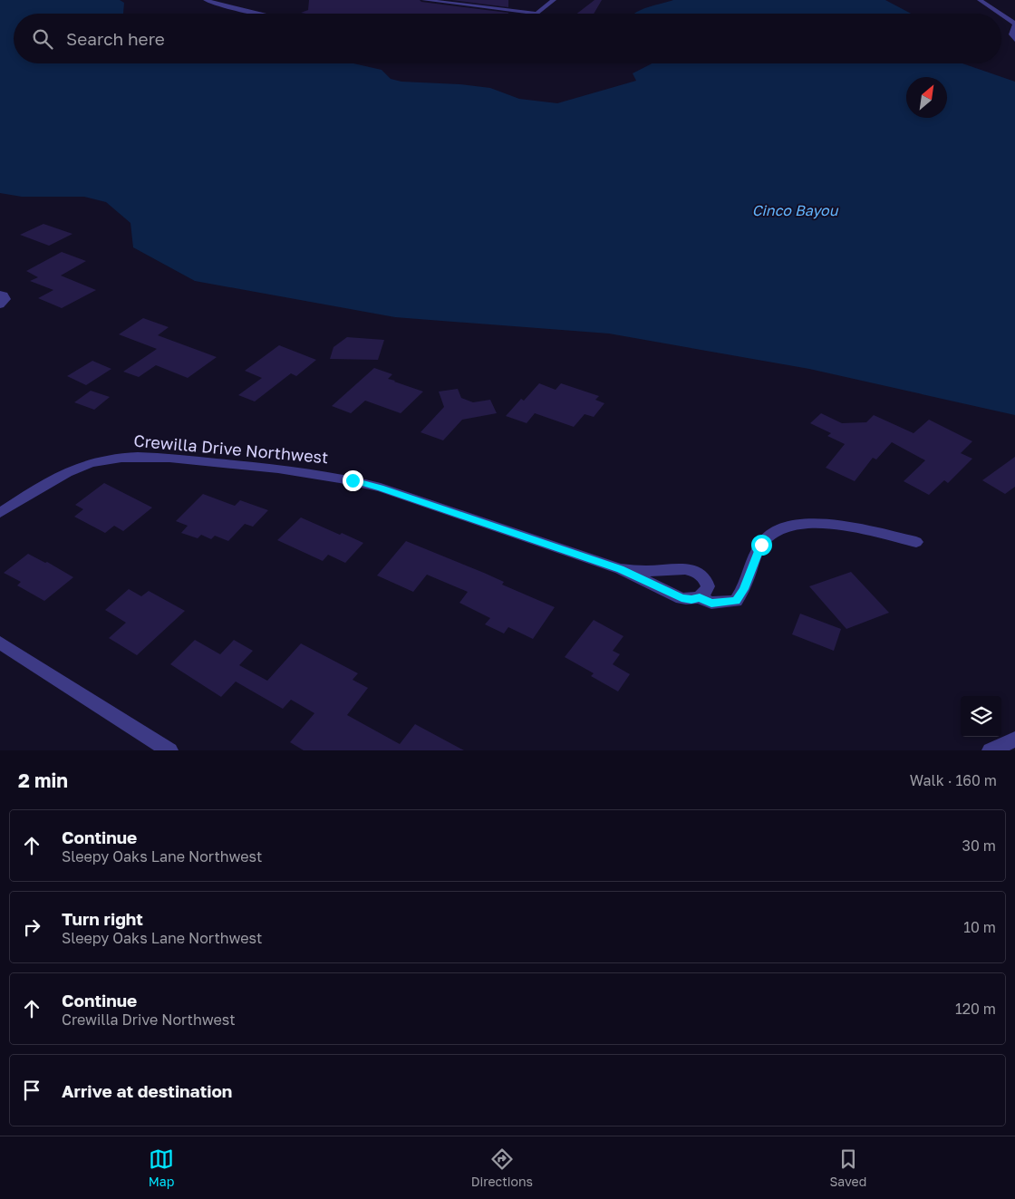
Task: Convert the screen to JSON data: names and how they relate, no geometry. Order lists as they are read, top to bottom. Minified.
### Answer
{"streets":{"street":["Crewilla Drive Northwest"]},"water":["Cinco Bayou"],"north":"top right","page":{"search":"Search here","heading":["2 min","Walk · 160 m"],"list":[["Continue","Sleepy Oaks Lane Northwest","30 m"],["Turn right","Sleepy Oaks Lane Northwest","10 m"],["Continue","Crewilla Drive Northwest","120 m"],"Arrive at destination"],"nav":["Map","Directions","Saved"]}}
